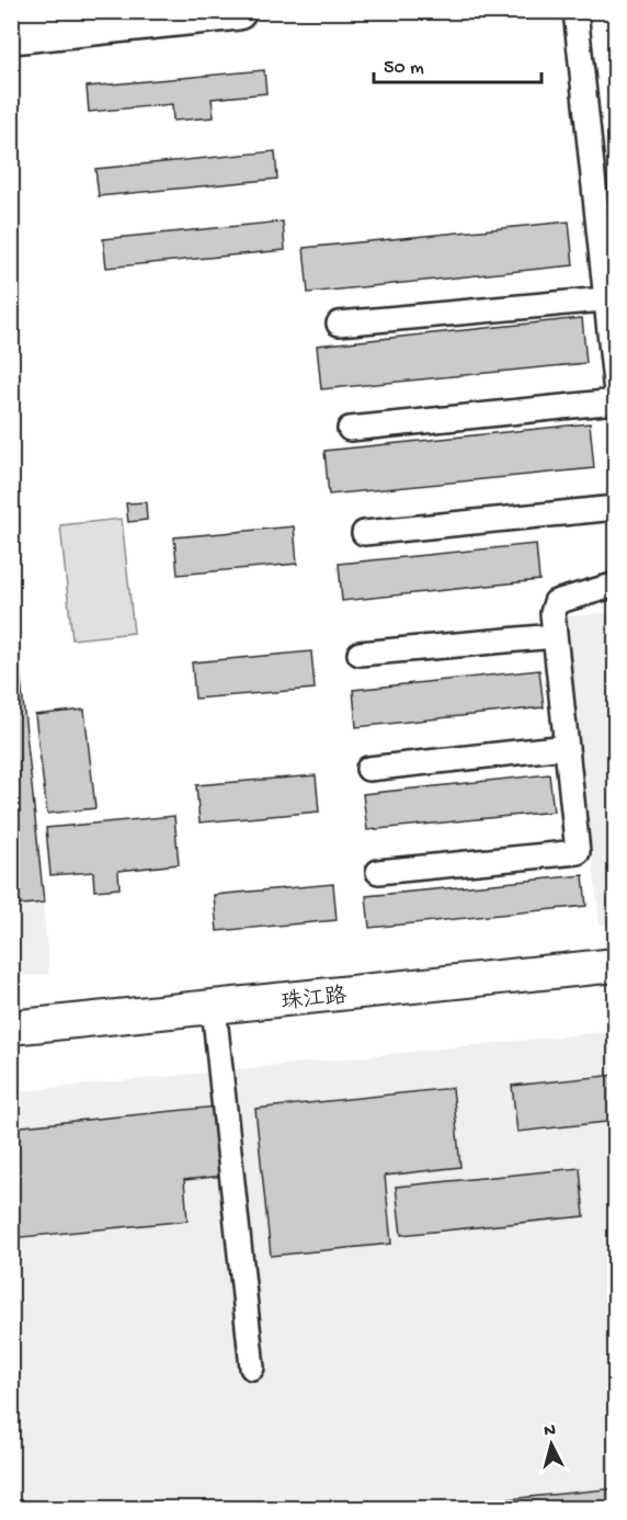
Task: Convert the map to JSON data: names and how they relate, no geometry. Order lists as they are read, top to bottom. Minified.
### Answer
{"streets":{"street":["珠江路"]},"scale_bar":"50 m","north":"top"}
